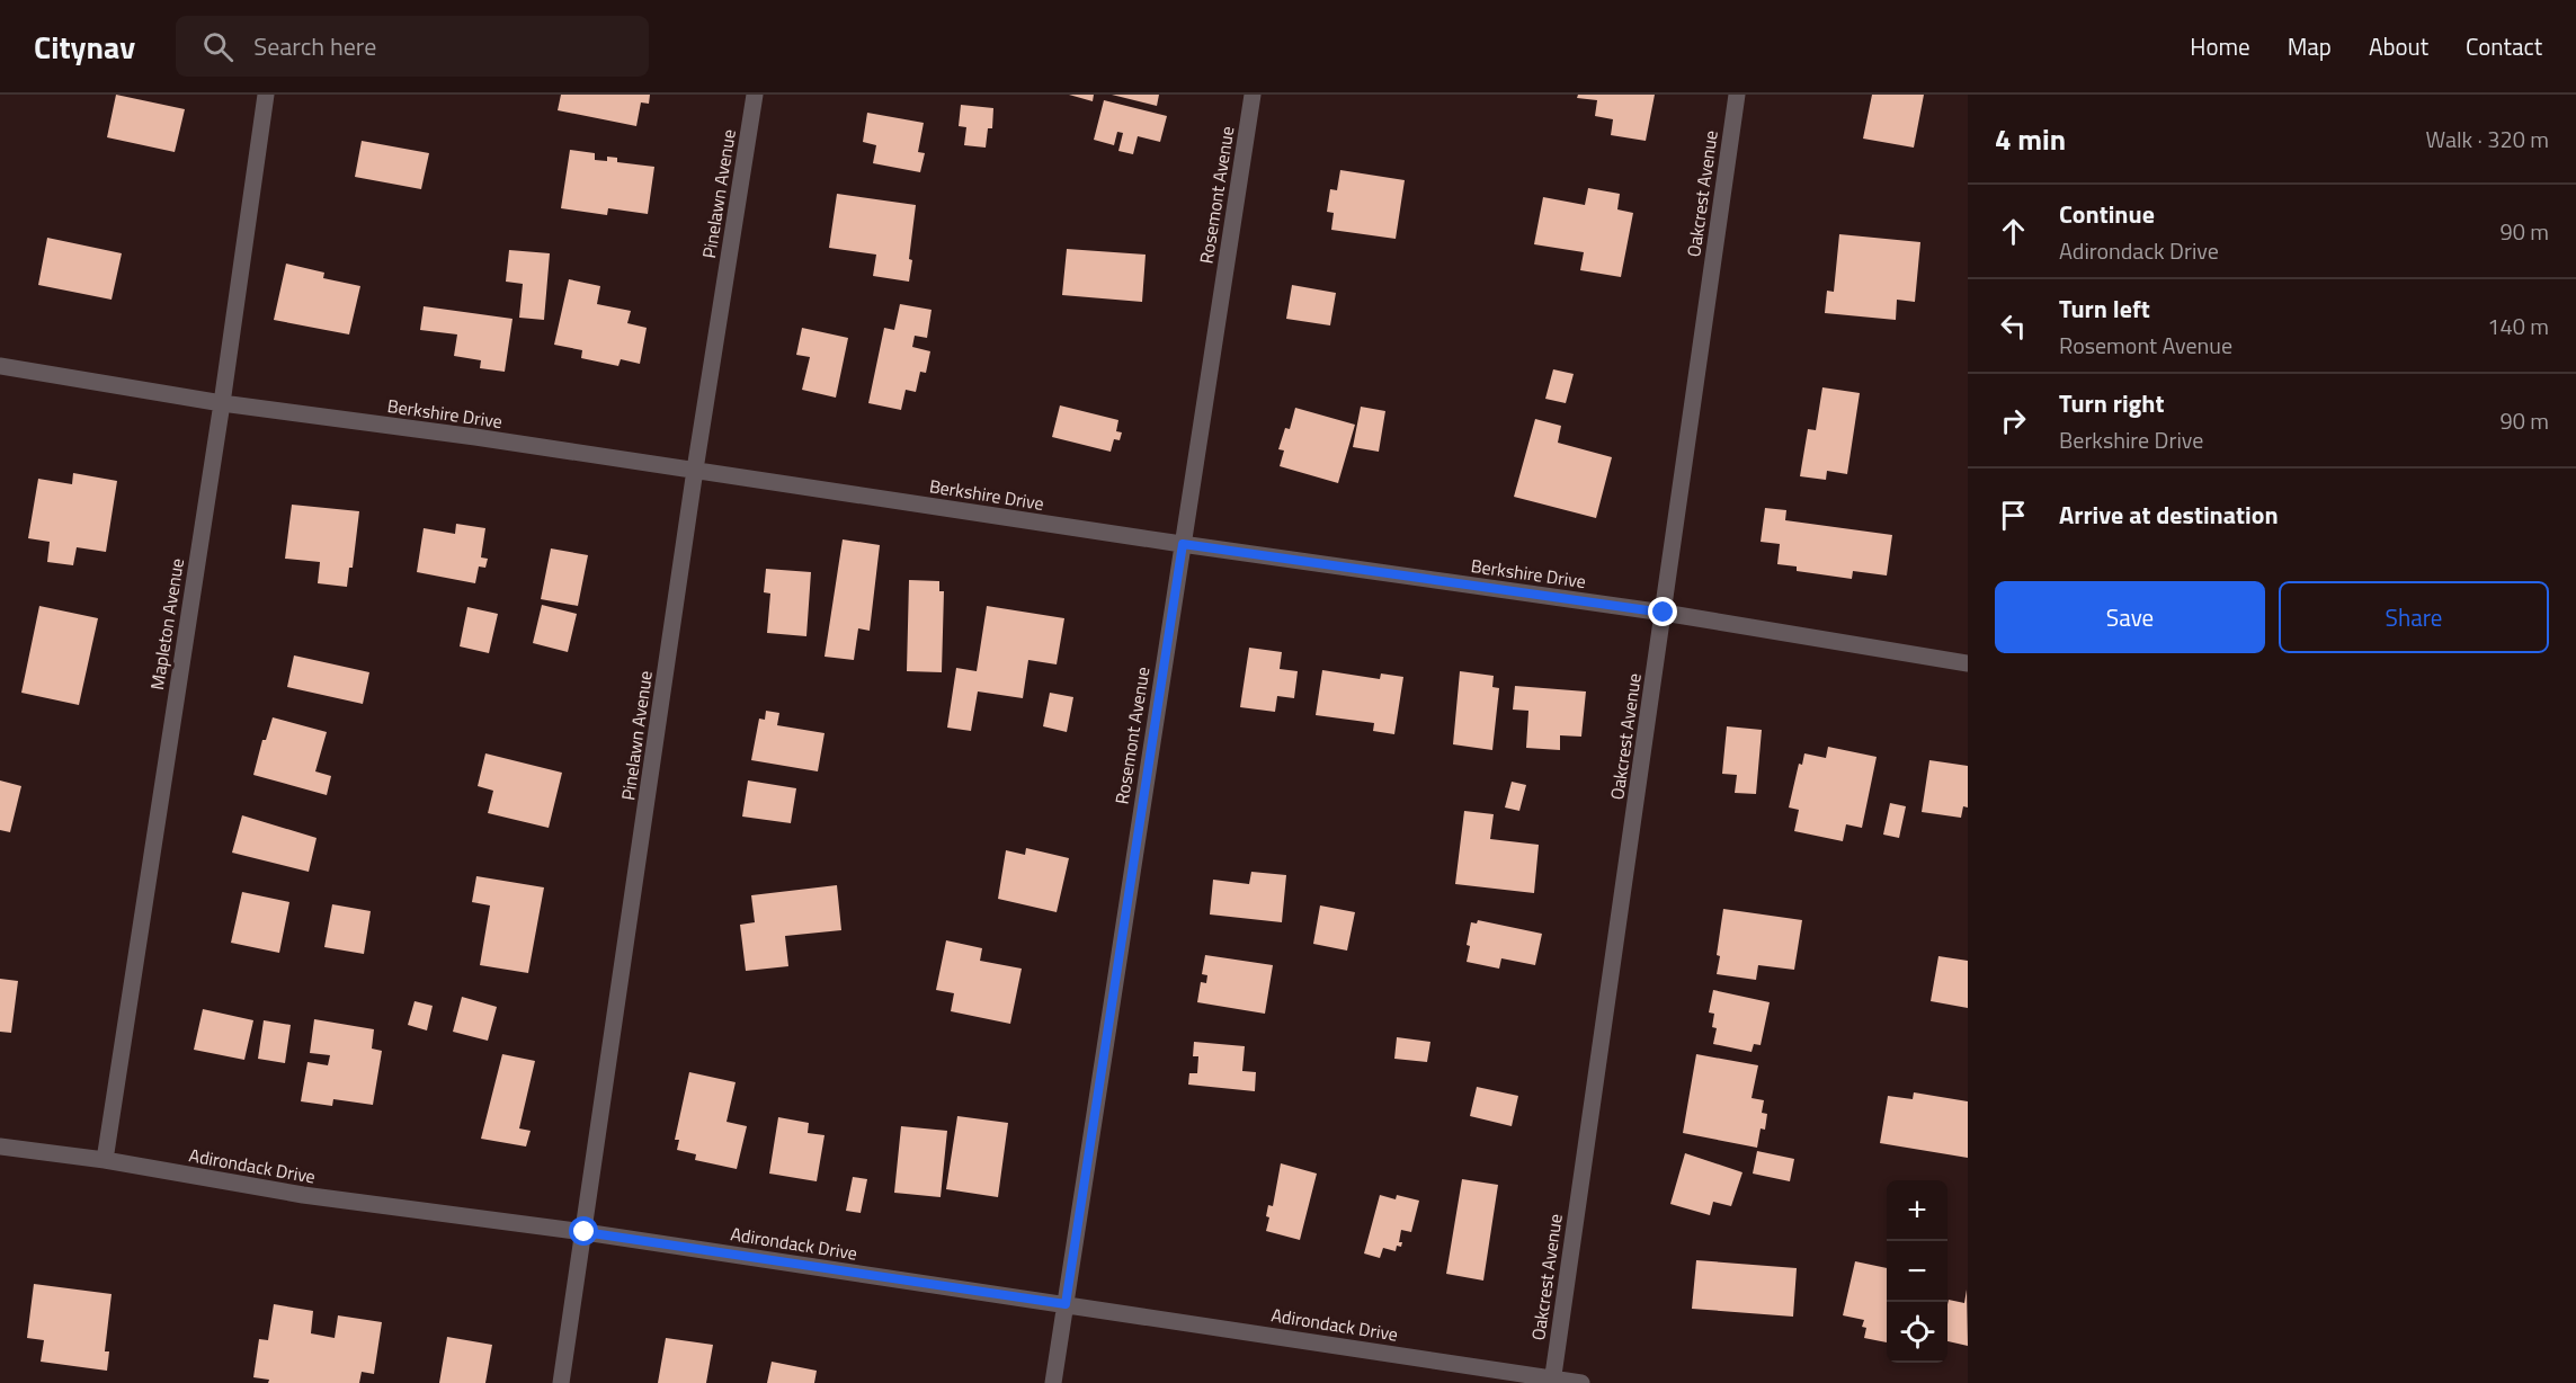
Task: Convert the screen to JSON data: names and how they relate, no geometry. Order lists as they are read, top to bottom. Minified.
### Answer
{"streets":{"street":["Pinelawn Avenue","Oakcrest Avenue","Rosemont Avenue","Berkshire Drive","Mapleton Avenue","Adirondack Drive"]},"crossings":[["Pinelawn Avenue","Berkshire Drive"],["Pinelawn Avenue","Adirondack Drive"],["Oakcrest Avenue","Berkshire Drive"],["Oakcrest Avenue","Adirondack Drive"],["Rosemont Avenue","Berkshire Drive"],["Rosemont Avenue","Adirondack Drive"],["Berkshire Drive","Mapleton Avenue"],["Mapleton Avenue","Adirondack Drive"]],"page":{"header":"Citynav","search":"Search here","nav":["Home","Map","About","Contact"],"heading":["4 min","Walk · 320 m"],"list":[["Continue","Adirondack Drive","90 m"],["Turn left","Rosemont Avenue","140 m"],["Turn right","Berkshire Drive","90 m"],"Arrive at destination"],"buttons":["Save","Share"],"map_buttons":["+","−"]}}
